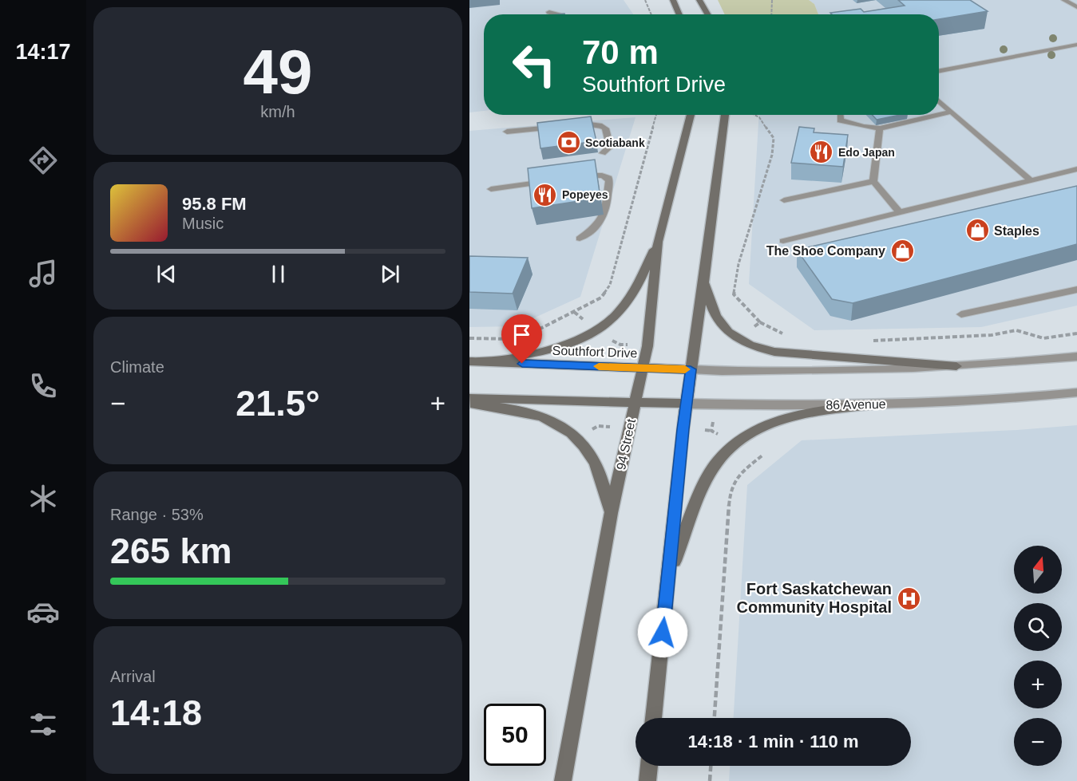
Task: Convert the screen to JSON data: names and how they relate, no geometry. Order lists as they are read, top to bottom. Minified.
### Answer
{"streets":{"main road":["Southfort Drive","86 Avenue","94 Street"]},"crossings":[["Southfort Drive","94 Street"],["86 Avenue","94 Street"]],"places":{"bank":["Scotiabank"],"restaurant":["Edo Japan","Popeyes"],"shop":["Staples","The Shoe Company"],"hospital":["Fort Saskatchewan Community Hospital"]},"north":"top","page":{"tabs":"14:17","tile":[["49","km/h"],"Climate",["Range · 53%","265 km"],["Arrival","14:18"]],"turn":["70 m","Southfort Drive"],"song":["95.8 FM","Music"],"heat":["−","21.5°","+"],"map_buttons":["+","−"],"limit":"50","trip":"14:18 · 1 min · 110 m"}}
